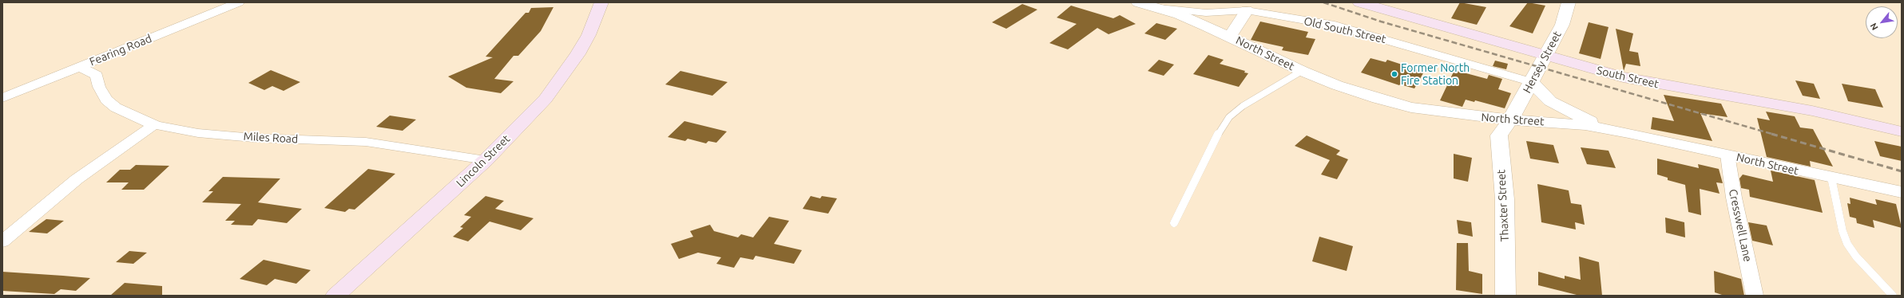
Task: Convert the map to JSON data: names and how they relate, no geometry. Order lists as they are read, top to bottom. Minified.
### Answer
{"streets":{"main road":["South Street","Lincoln Street"],"street":["Old South Street","Fearing Road","North Street","Hersey Street","Miles Road","Thaxter Street","Cresswell Lane"]},"crossings":[["Old South Street","North Street"],["Old South Street","Hersey Street"],["Fearing Road","Miles Road"],["North Street","Hersey Street"],["North Street","Thaxter Street"],["North Street","Cresswell Lane"],["Hersey Street","South Street"],["Hersey Street","Thaxter Street"],["Miles Road","Lincoln Street"]],"places":["Former North Fire Station"],"north":"bottom left"}
